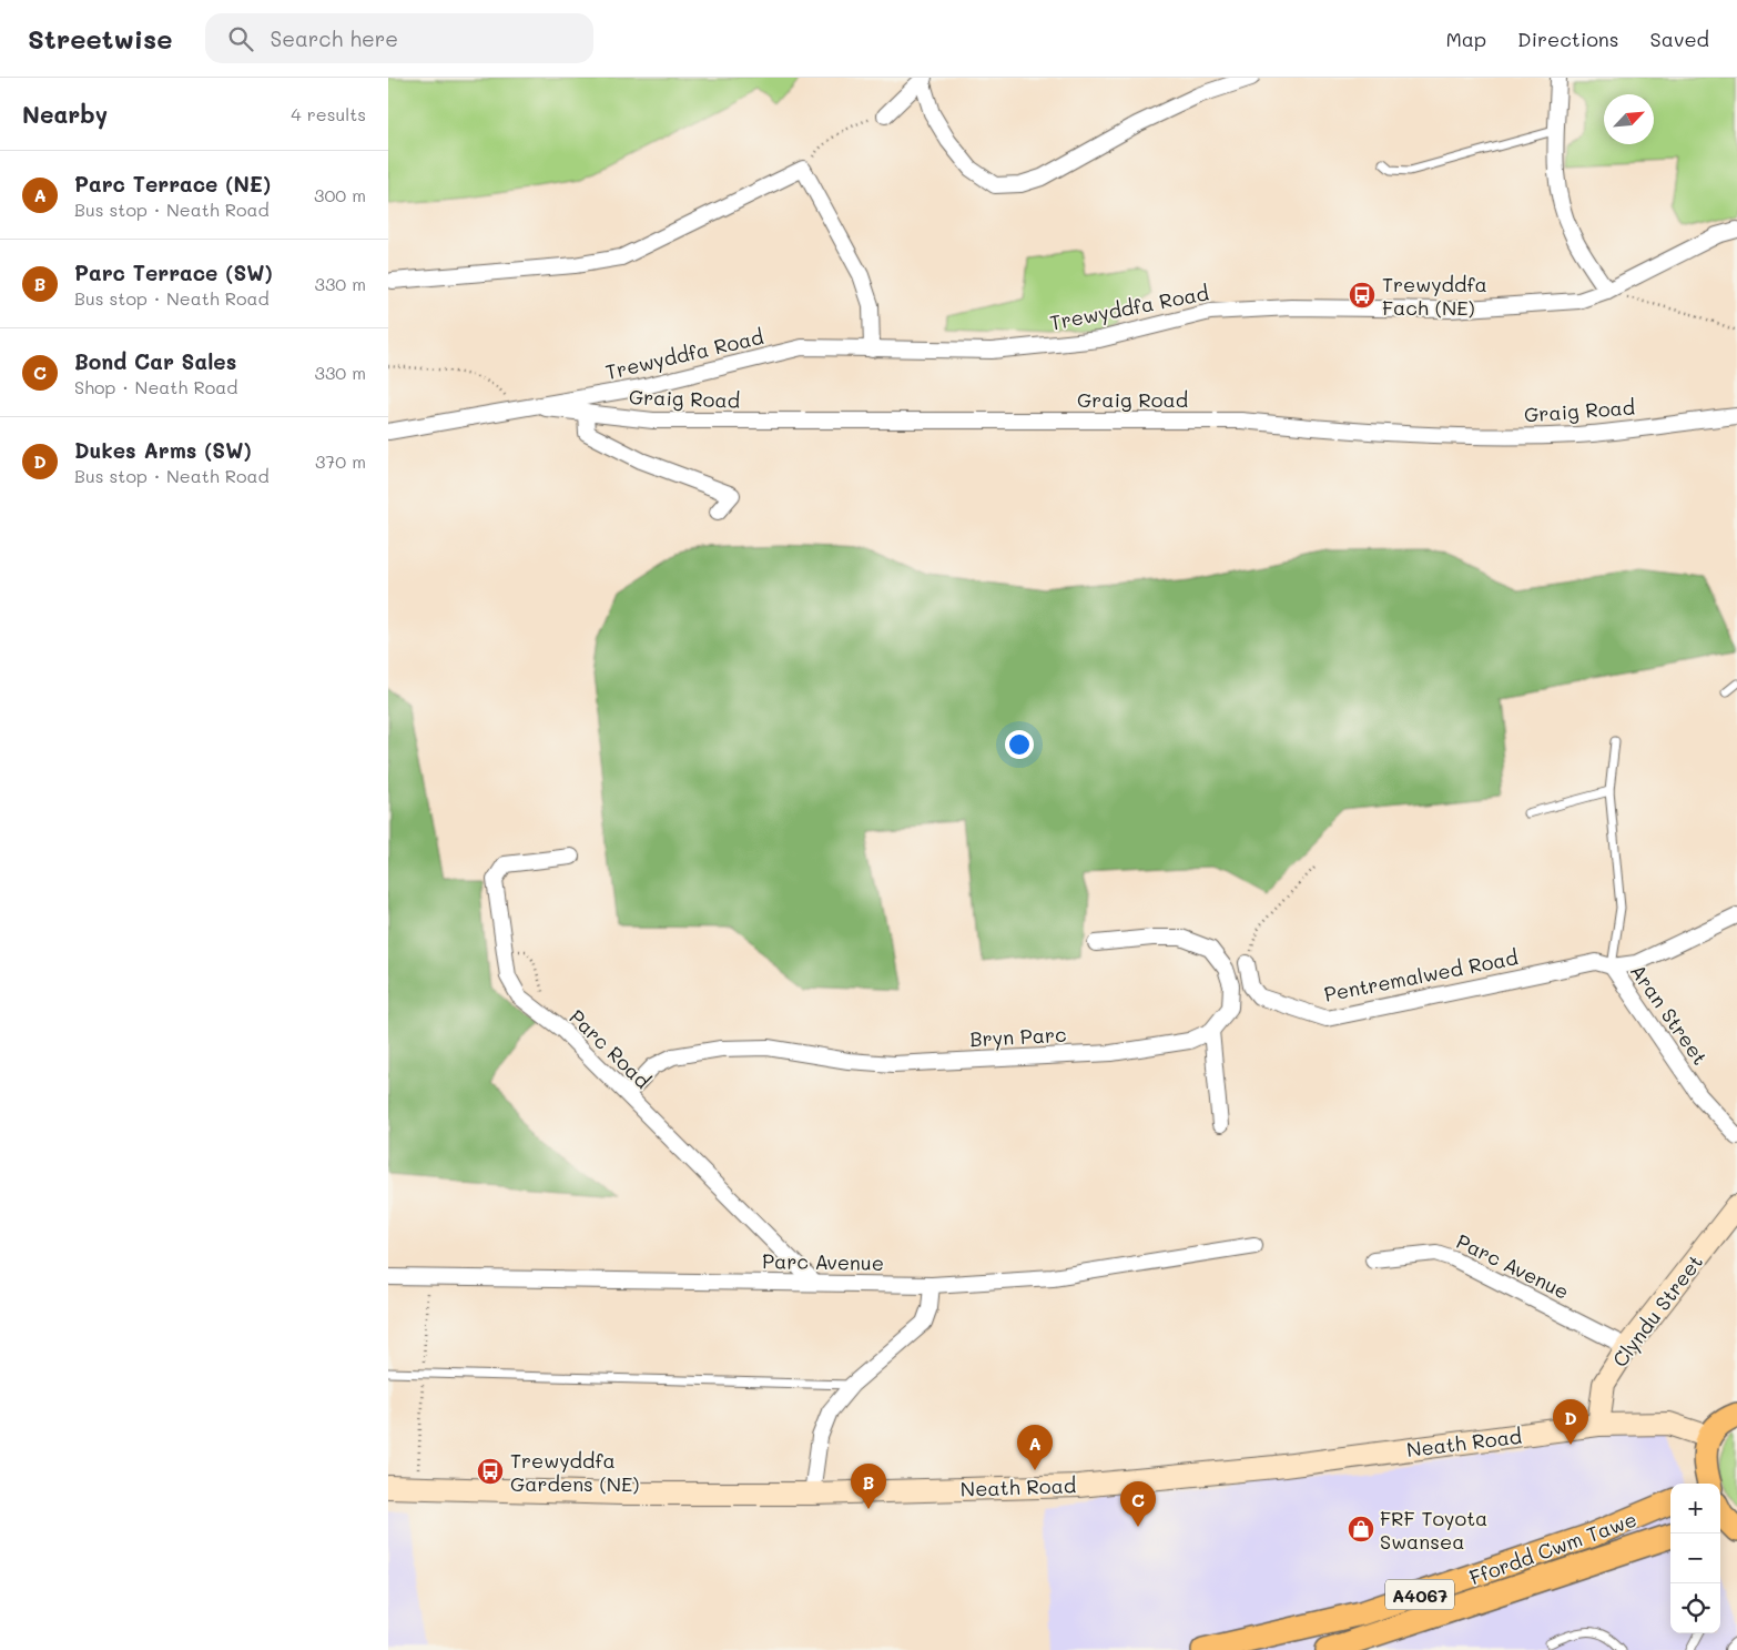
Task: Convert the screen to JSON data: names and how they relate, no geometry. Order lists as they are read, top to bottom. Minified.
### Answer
{"streets":{"main road":["Clyndu Street","Neath Road","Ffordd Cwm Tawe","A4067"],"street":["Trewyddfa Road","Graig Road","Pentremalwed Road","Aran Street","Bryn Parc","Parc Road","Parc Avenue"]},"crossings":[["Trewyddfa Road","Graig Road"],["Pentremalwed Road","Aran Street"],["Bryn Parc","Parc Road"],["Parc Road","Parc Avenue"],["Parc Avenue","Clyndu Street"],["Clyndu Street","Neath Road"]],"places":{"bus stop":["Trewyddfa Fach (NE)","Trewyddfa Gardens (NE)"],"shop":["FRF Toyota Swansea"]},"north":"top right","page":{"header":"Streetwise","search":"Search here","nav":["Map","Directions","Saved"],"heading":["Nearby","4 results"],"list":[{"mark":"A","name":"Parc Terrace (NE)","note":"Bus stop · Neath Road","value":"300 m"},{"mark":"B","name":"Parc Terrace (SW)","note":"Bus stop · Neath Road","value":"330 m"},{"mark":"C","name":"Bond Car Sales","note":"Shop · Neath Road","value":"330 m"},{"mark":"D","name":"Dukes Arms (SW)","note":"Bus stop · Neath Road","value":"370 m"}],"pins":["D","A","B","C"],"map_buttons":["+","−"]}}
